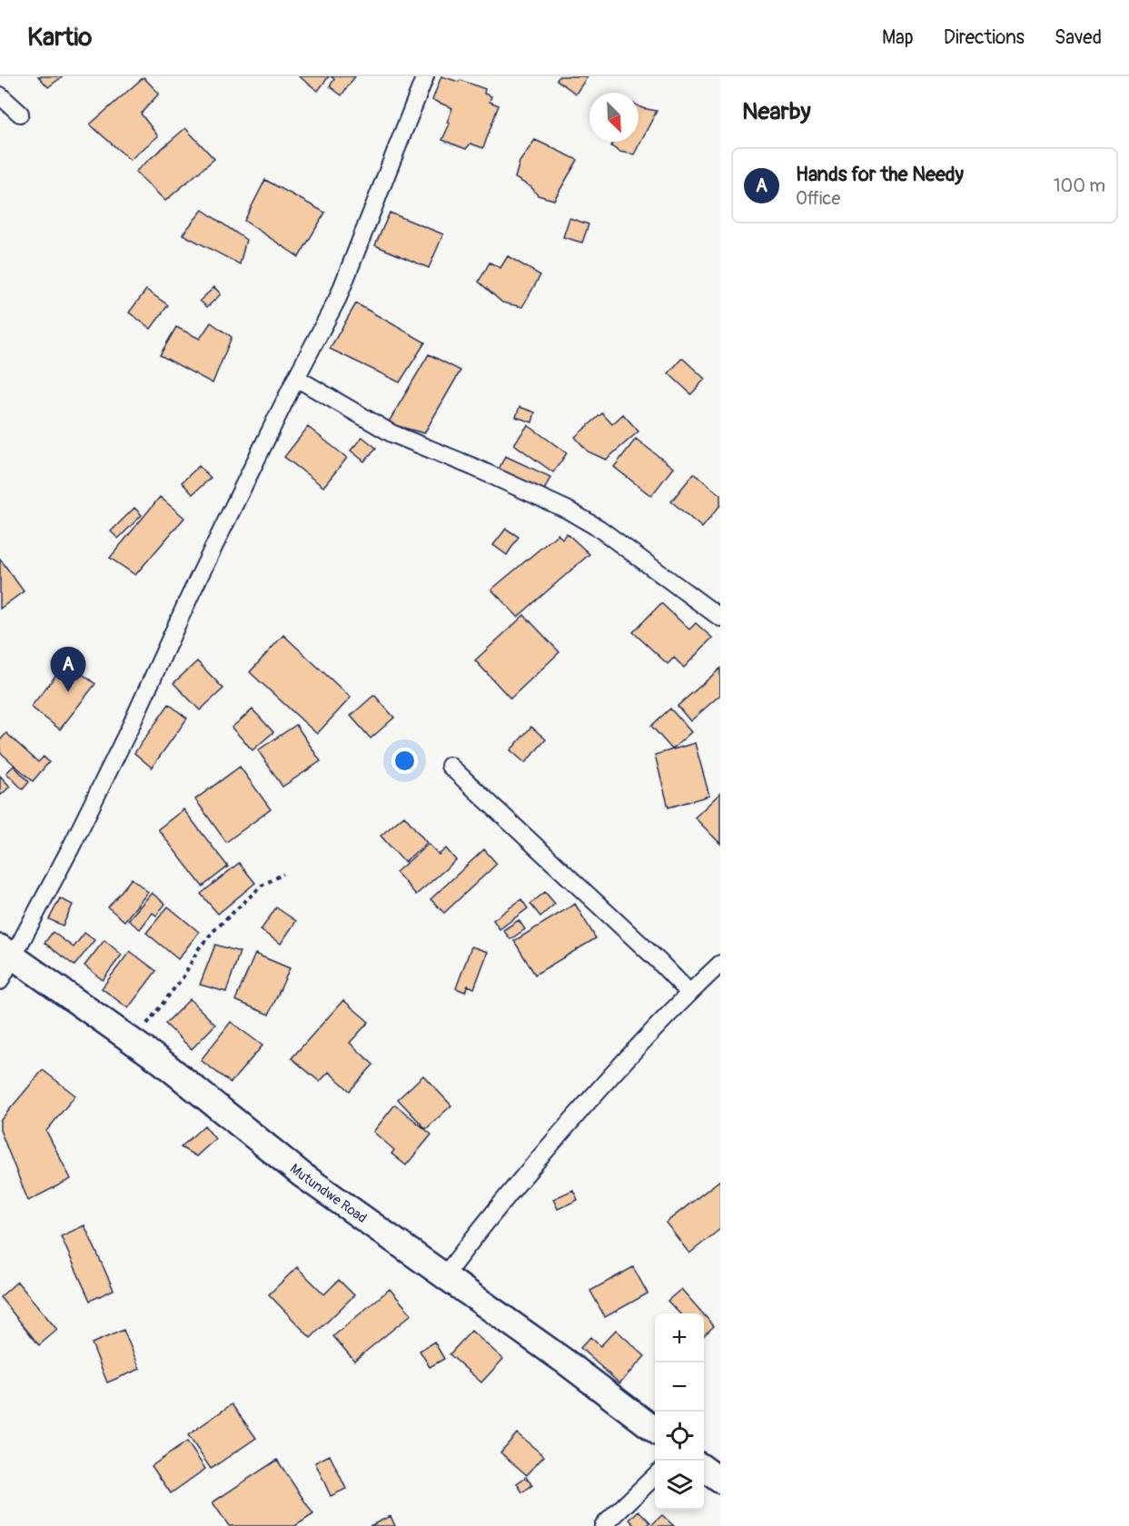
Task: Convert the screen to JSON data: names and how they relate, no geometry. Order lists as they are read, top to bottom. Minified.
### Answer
{"streets":{"main road":["Mutundwe Road"]},"north":"bottom right","page":{"header":"Kartio","nav":["Map","Directions","Saved"],"heading":"Nearby","list":[{"mark":"A","name":"Hands for the Needy","note":"Office","value":"100 m"}],"pins":"A","map_buttons":["+","−"]}}
